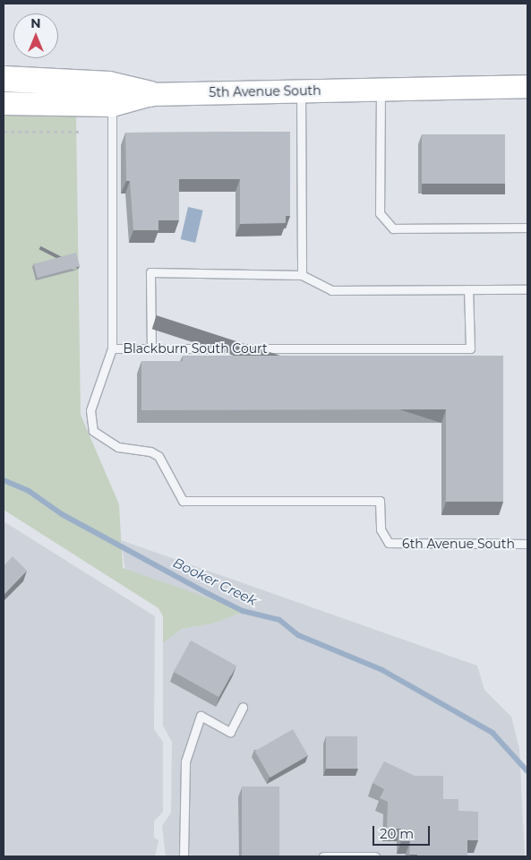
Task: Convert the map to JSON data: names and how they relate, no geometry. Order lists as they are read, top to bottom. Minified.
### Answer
{"streets":{"main road":["5th Avenue South"],"lane":["Blackburn South Court","6th Avenue South"]},"crossings":[["5th Avenue South","Blackburn South Court"],["Blackburn South Court","6th Avenue South"]],"water":["Booker Creek"],"scale_bar":"20 m","north":"top"}
